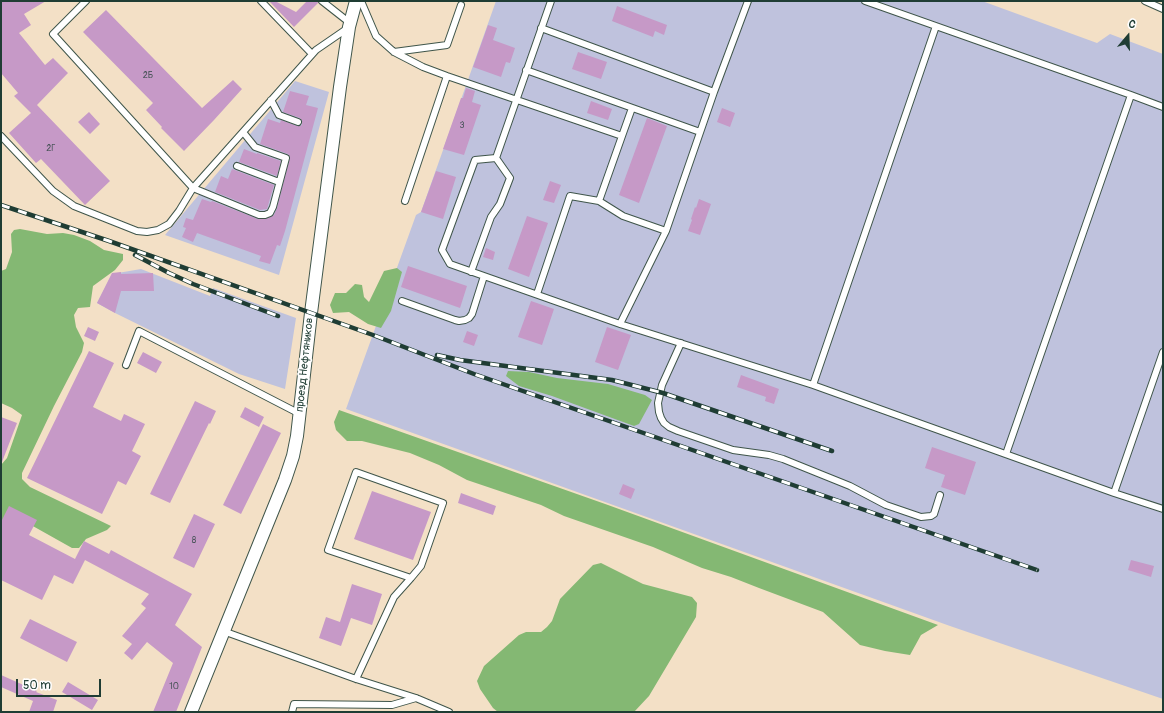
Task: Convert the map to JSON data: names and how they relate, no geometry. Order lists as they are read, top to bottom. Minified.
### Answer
{"streets":{"street":["проезд Нефтяников"]},"house_numbers":["2Б","3","2Г","8","10"],"scale_bar":"50 m","north":"top"}
